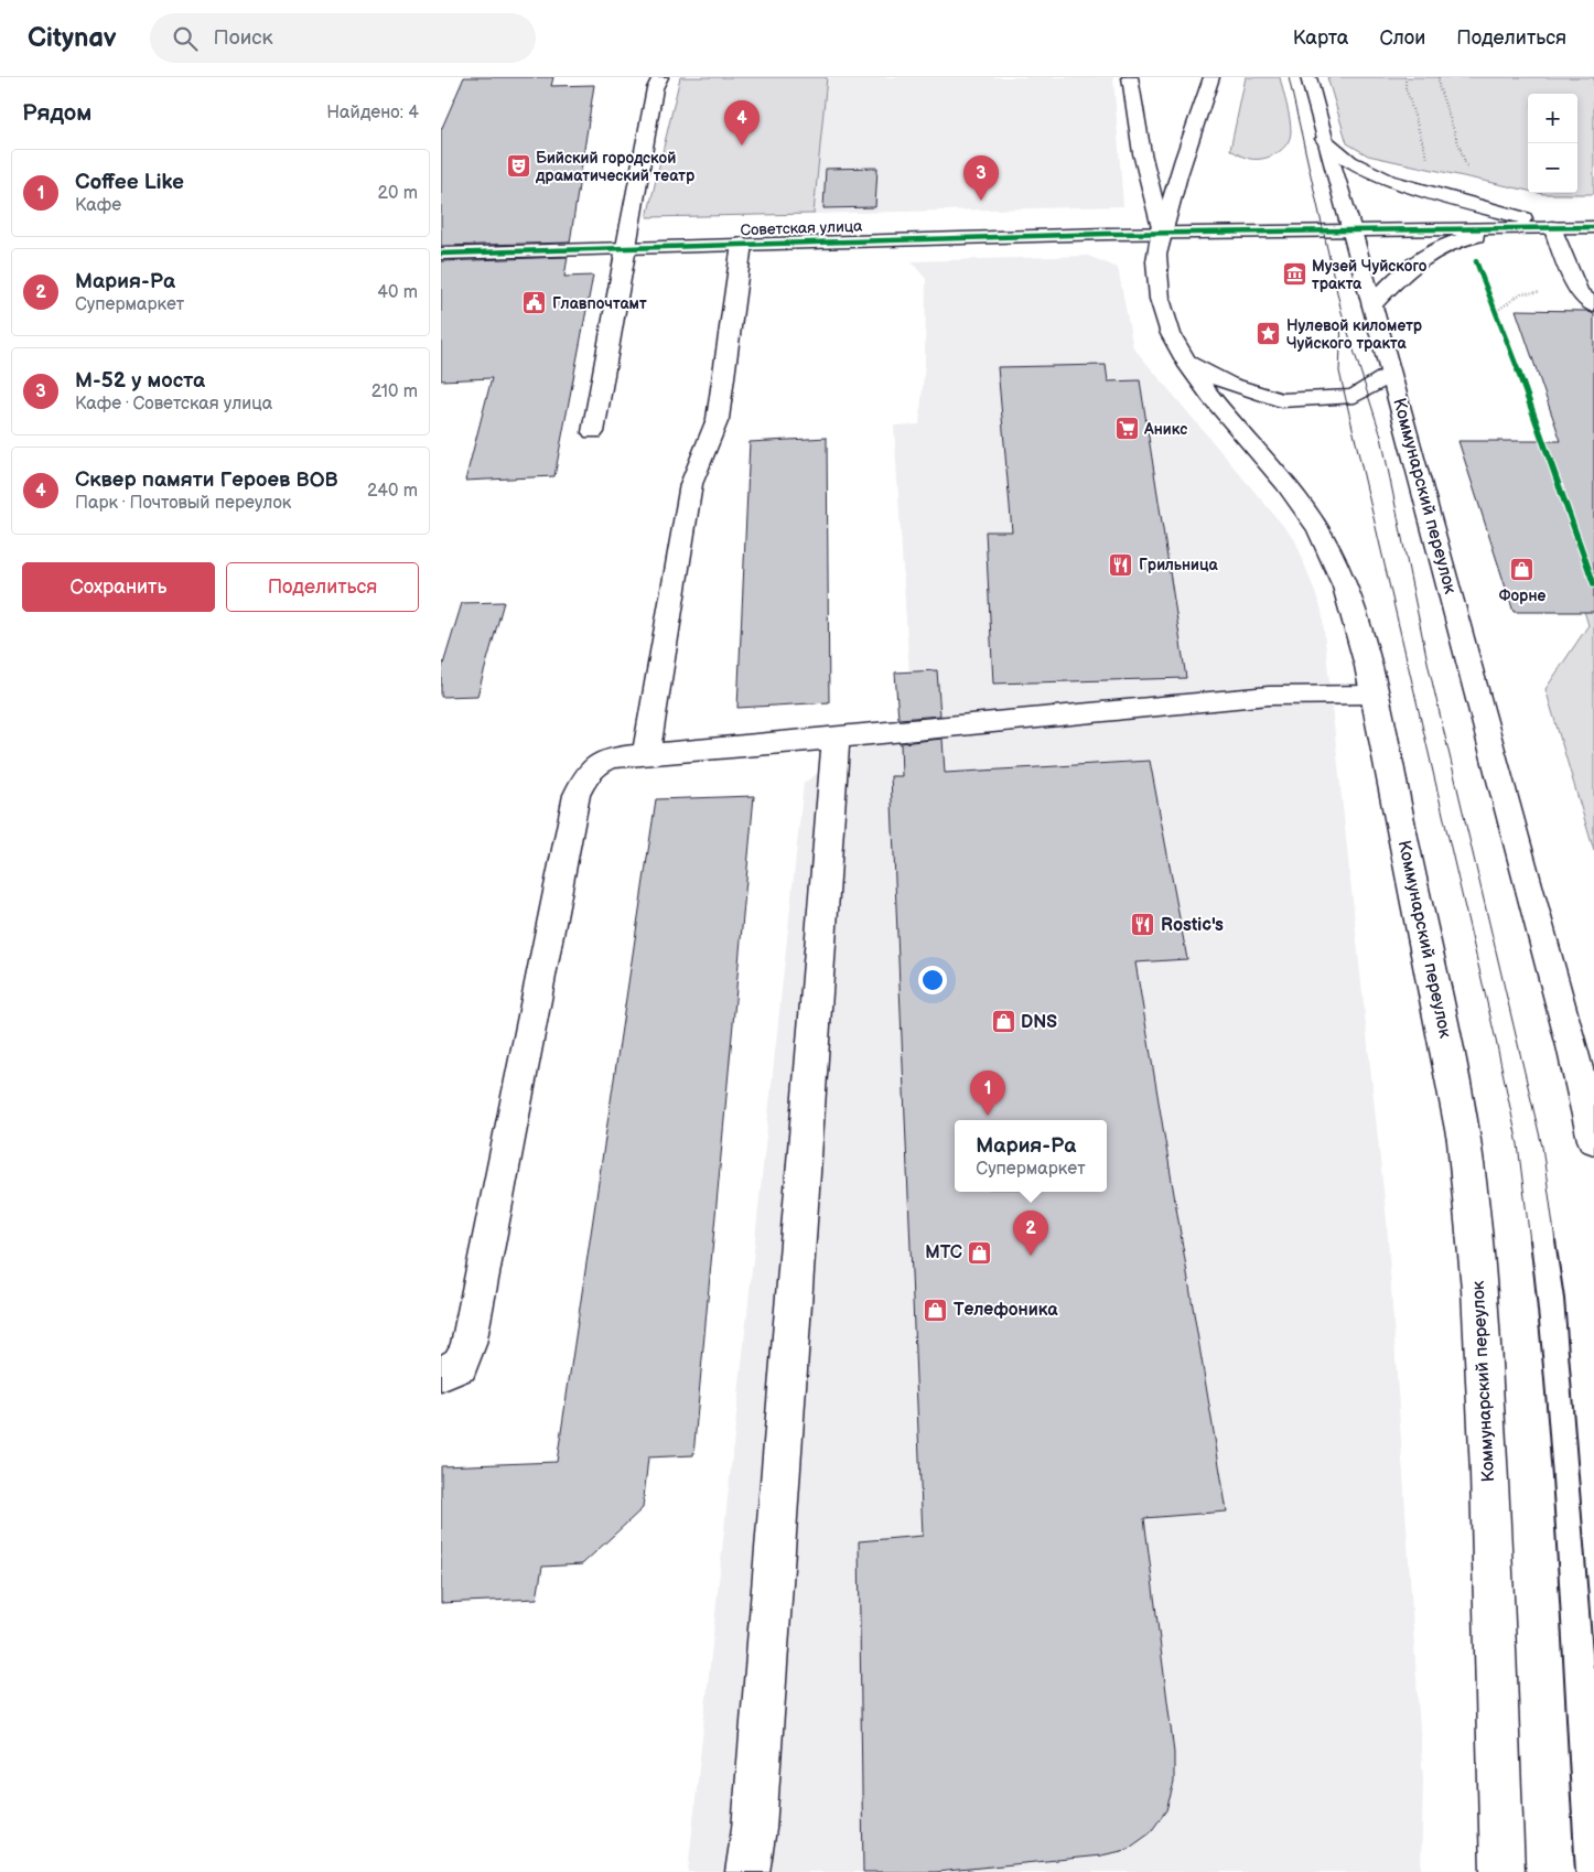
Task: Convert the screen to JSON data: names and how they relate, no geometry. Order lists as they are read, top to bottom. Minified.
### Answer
{"streets":{"main road":["Советская улица","Коммунарский переулок"]},"crossings":[["Советская улица","Коммунарский переулок"]],"places":{"theatre":["Бийский городской драматический театр"],"museum":["Музей Чуйского тракта"],"public building":["Главпочтамт"],"place":["Нулевой километр Чуйского тракта"],"supermarket":["Аникс"],"restaurant":["Грильница","Rostic's"],"shop":["Форне","DNS","МТС","Телефоника"]},"page":{"header":"Citynav","search":"Поиск","nav":["Карта","Слои","Поделиться"],"heading":["Рядом","Найдено: 4"],"map_buttons":["+","−"],"pins":["4","3","1","2"],"list":[{"mark":"1","name":"Coffee Like","note":"Кафе","value":"20 m"},{"mark":"2","name":"Мария-Ра","note":"Супермаркет","value":"40 m"},{"mark":"3","name":"М-52 у моста","note":"Кафе · Советская улица","value":"210 m"},{"mark":"4","name":"Сквер памяти Героев ВОВ","note":"Парк · Почтовый переулок","value":"240 m"}],"buttons":["Сохранить","Поделиться"],"popup":["Мария-Ра","Супермаркет"]}}
